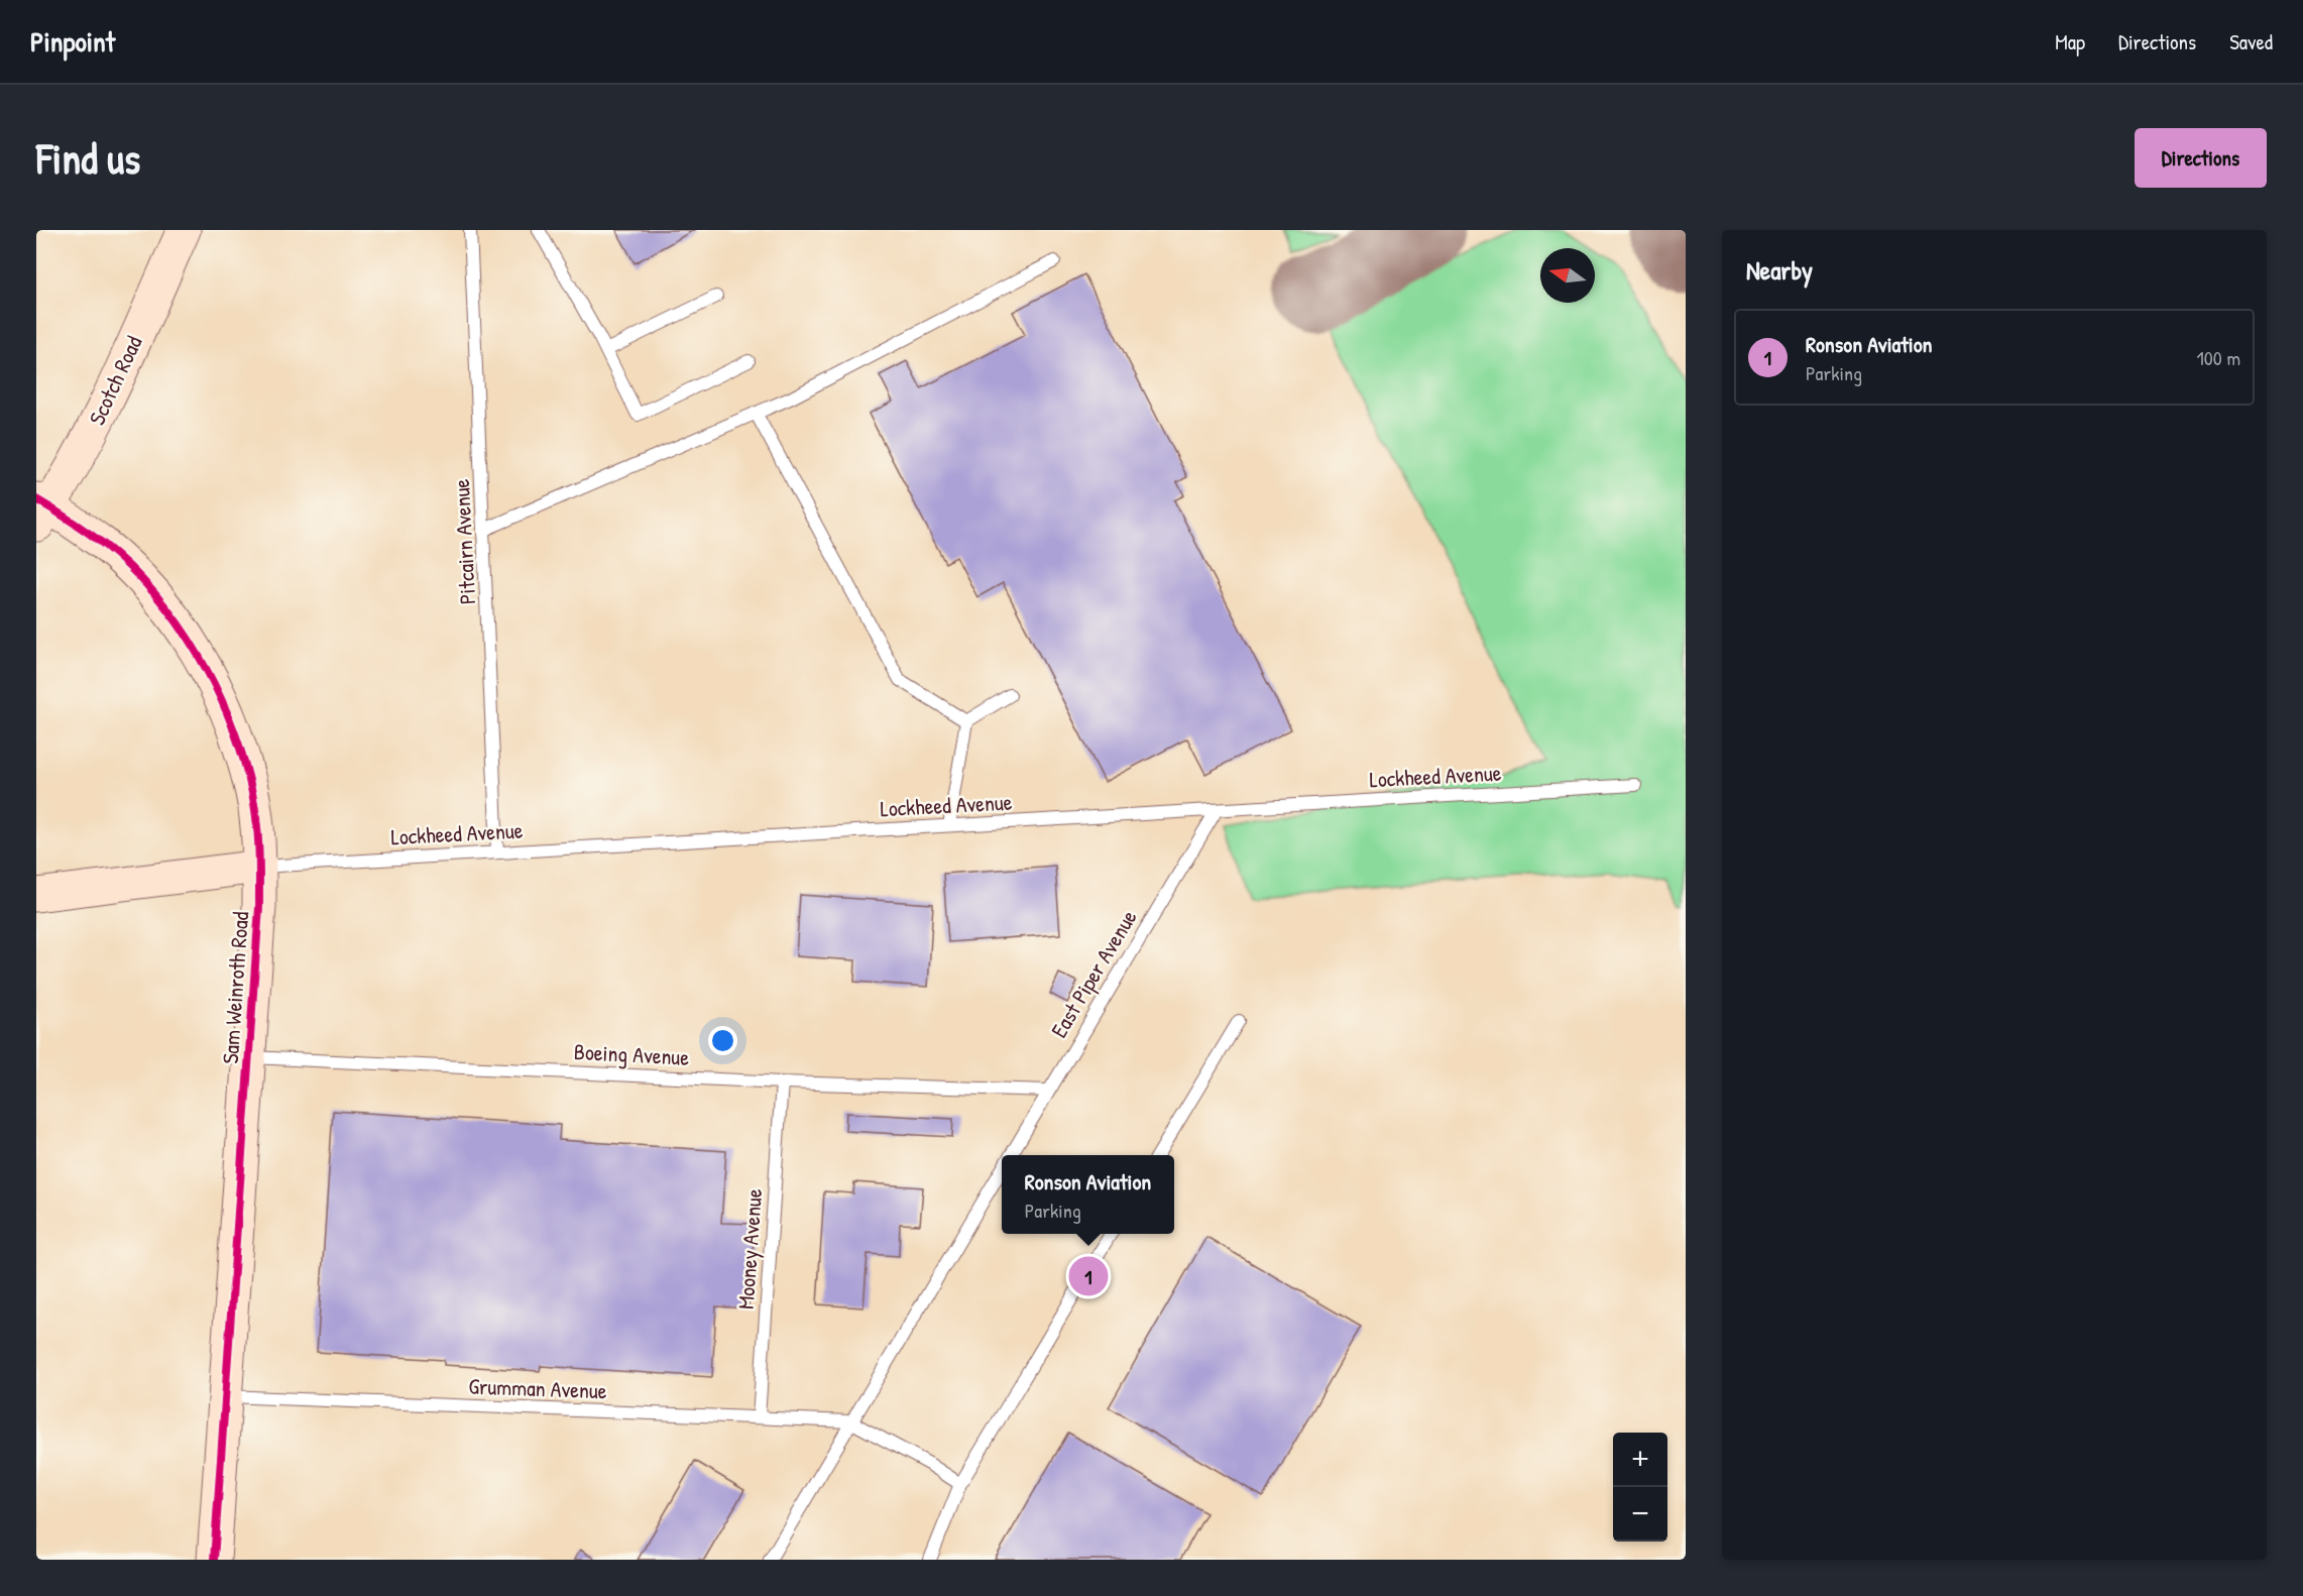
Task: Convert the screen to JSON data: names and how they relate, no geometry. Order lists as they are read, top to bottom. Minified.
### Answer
{"streets":{"street":["Scotch Road","Sam Weinroth Road"],"lane":["Pitcairn Avenue","Lockheed Avenue","East Piper Avenue","Boeing Avenue","Mooney Avenue","Grumman Avenue"]},"crossings":[["Scotch Road","Sam Weinroth Road"],["Pitcairn Avenue","Lockheed Avenue"],["Lockheed Avenue","East Piper Avenue"],["Lockheed Avenue","Sam Weinroth Road"],["East Piper Avenue","Boeing Avenue"],["East Piper Avenue","Grumman Avenue"],["Sam Weinroth Road","Boeing Avenue"],["Sam Weinroth Road","Grumman Avenue"],["Boeing Avenue","Mooney Avenue"],["Mooney Avenue","Grumman Avenue"]],"north":"left","page":{"header":"Pinpoint","nav":["Map","Directions","Saved"],"buttons":"Directions","title":"Find us","heading":"Nearby","list":[{"mark":"1","name":"Ronson Aviation","note":"Parking","value":"100 m"}],"popup":["Ronson Aviation","Parking"],"pins":"1","map_buttons":["+","−"]}}
